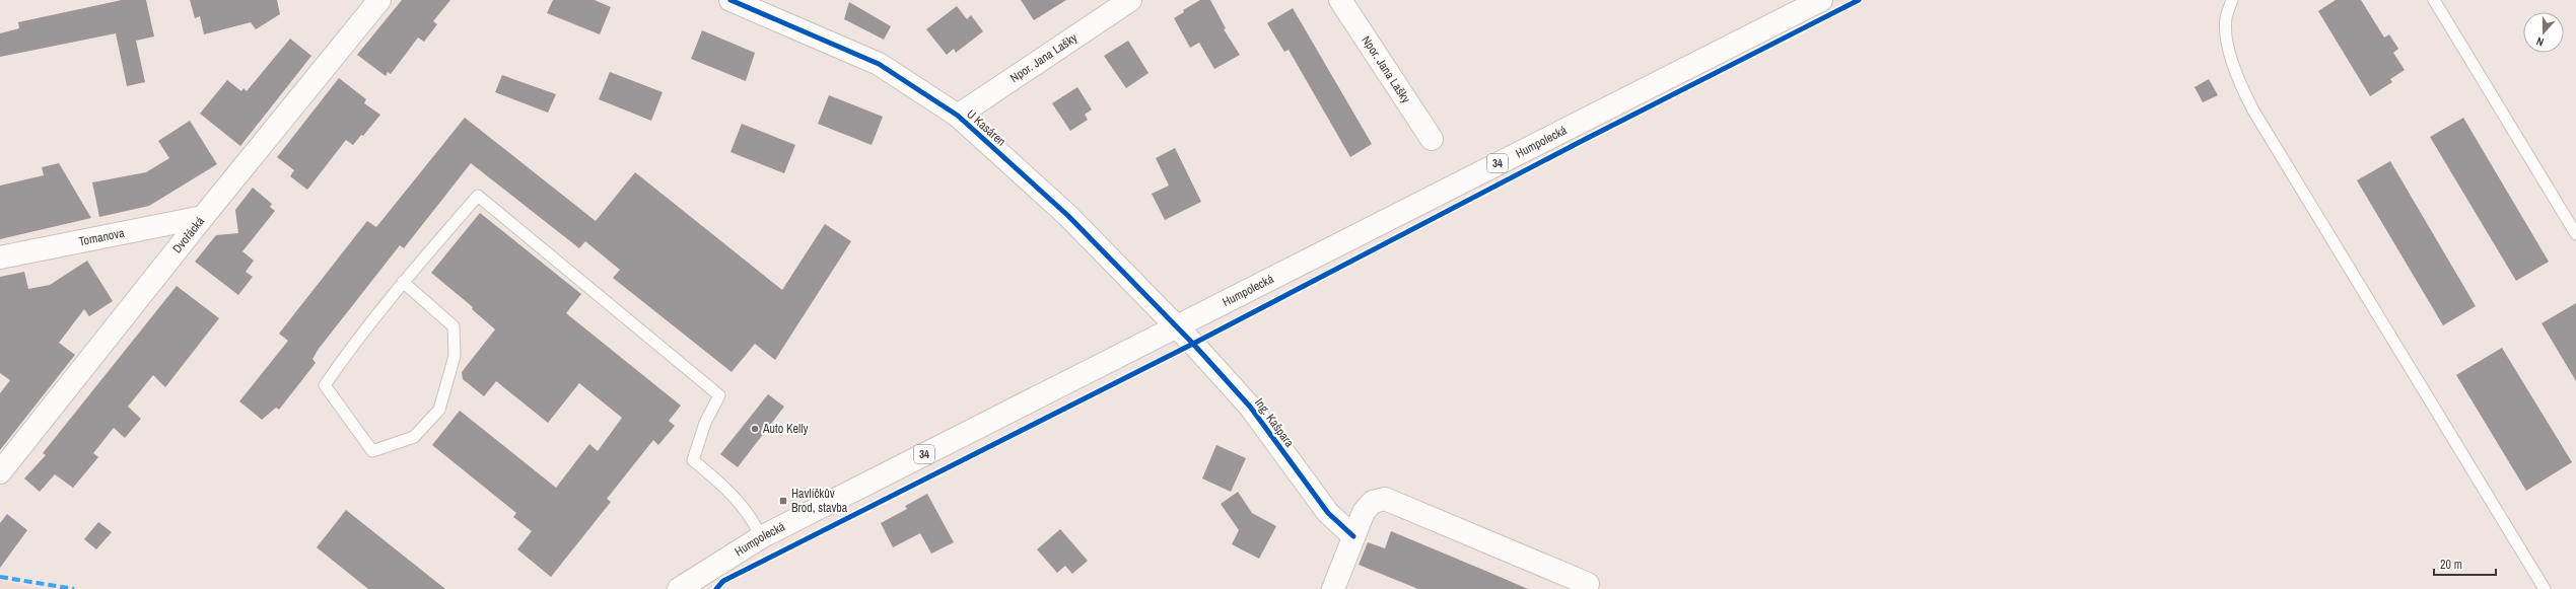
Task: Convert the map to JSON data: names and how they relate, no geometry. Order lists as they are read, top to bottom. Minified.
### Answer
{"streets":{"street":["Npor. Jana Lašky","U Kasáren","Humpolecká","34","Dvořácká","Tomanova","Ing. Kašpara"]},"crossings":[["Npor. Jana Lašky","U Kasáren"],["U Kasáren","Humpolecká"],["U Kasáren","Ing. Kašpara"],["Humpolecká","Ing. Kašpara"],["Dvořácká","Tomanova"]],"places":{"other":["Auto Kelly"],"transit":["Havlíčkův Brod, stavba"]},"scale_bar":"20 m","north":"bottom"}
